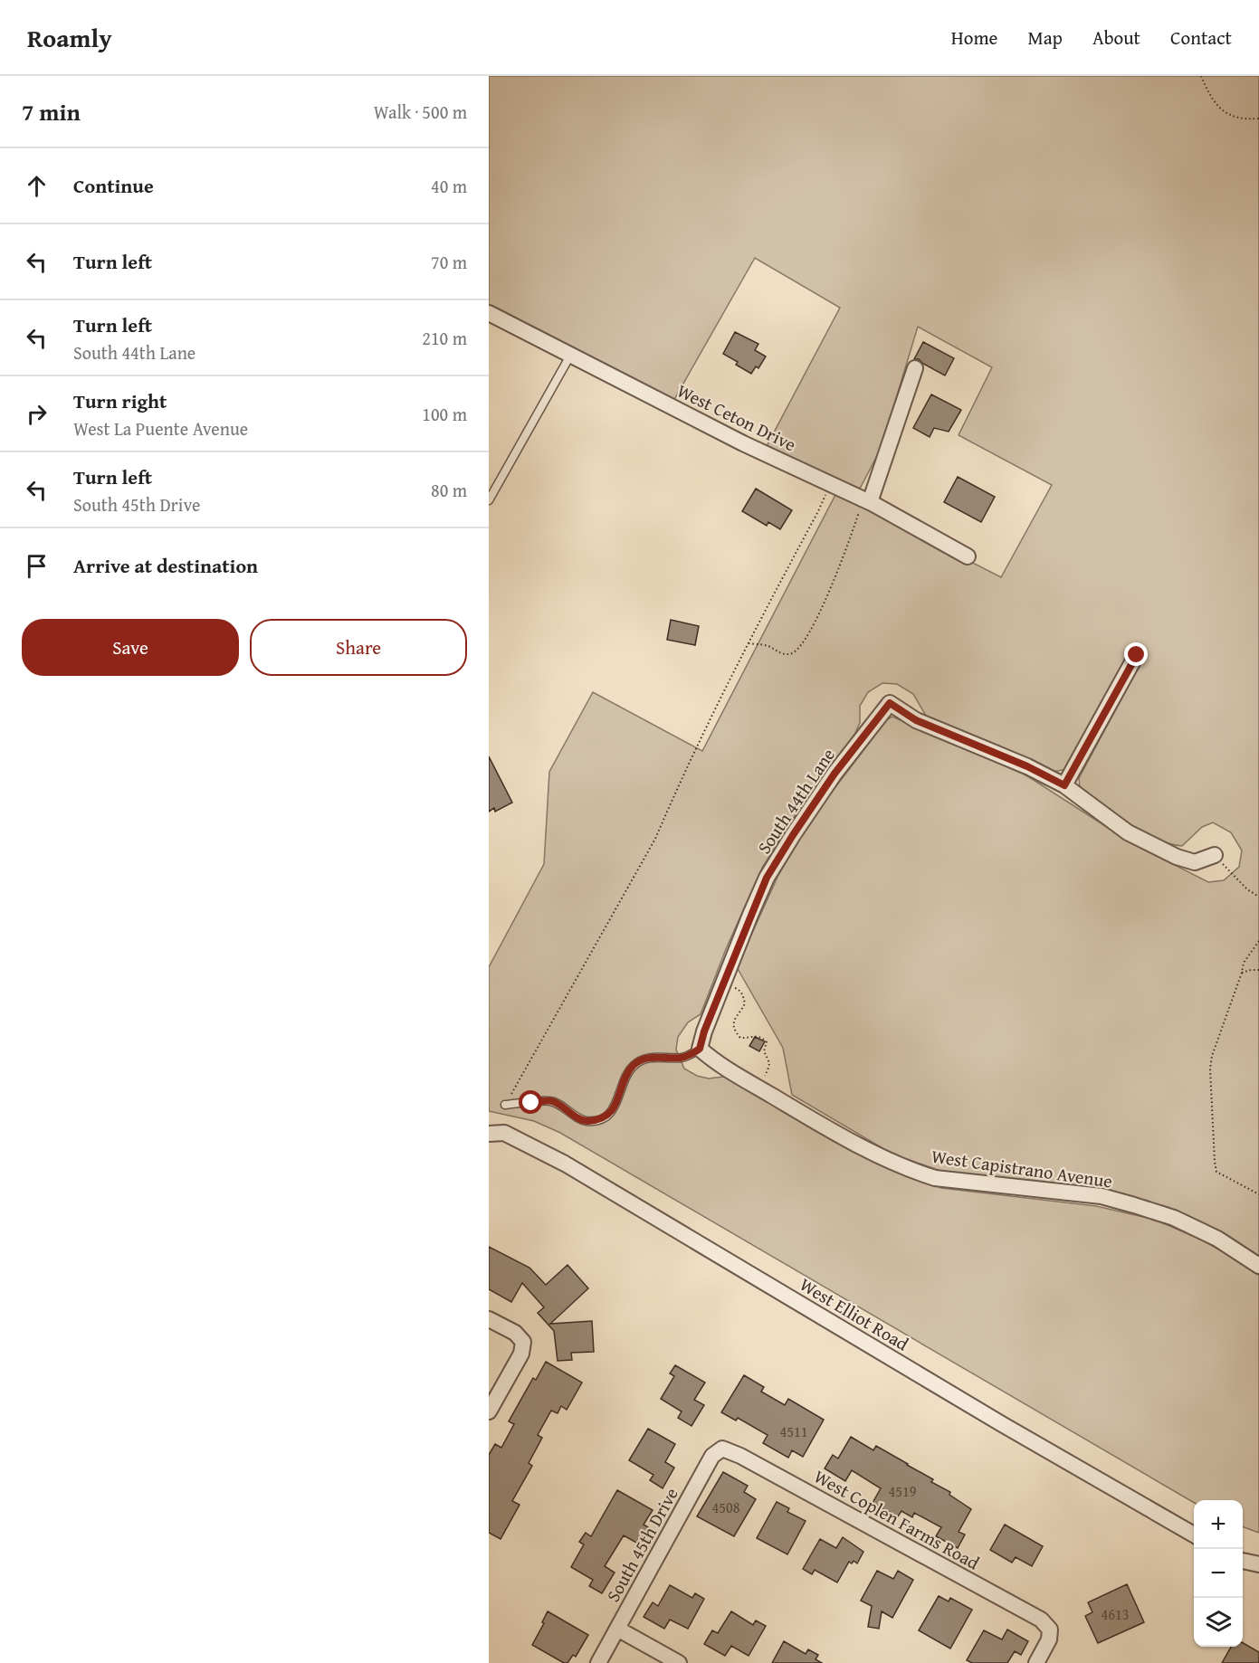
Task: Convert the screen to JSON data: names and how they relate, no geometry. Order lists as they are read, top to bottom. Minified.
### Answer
{"streets":{"street":["West Ceton Drive","South 44th Lane","West Capistrano Avenue","West Elliot Road","West Coplen Farms Road","South 45th Drive"]},"crossings":[["South 44th Lane","West Capistrano Avenue"],["West Coplen Farms Road","South 45th Drive"]],"house_numbers":["4511","4519","4508","4613"],"page":{"header":"Roamly","nav":["Home","Map","About","Contact"],"heading":["7 min","Walk · 500 m"],"list":[["Continue","40 m"],["Turn left","70 m"],["Turn left","South 44th Lane","210 m"],["Turn right","West La Puente Avenue","100 m"],["Turn left","South 45th Drive","80 m"],"Arrive at destination"],"buttons":["Save","Share"],"map_buttons":["+","−"]}}
